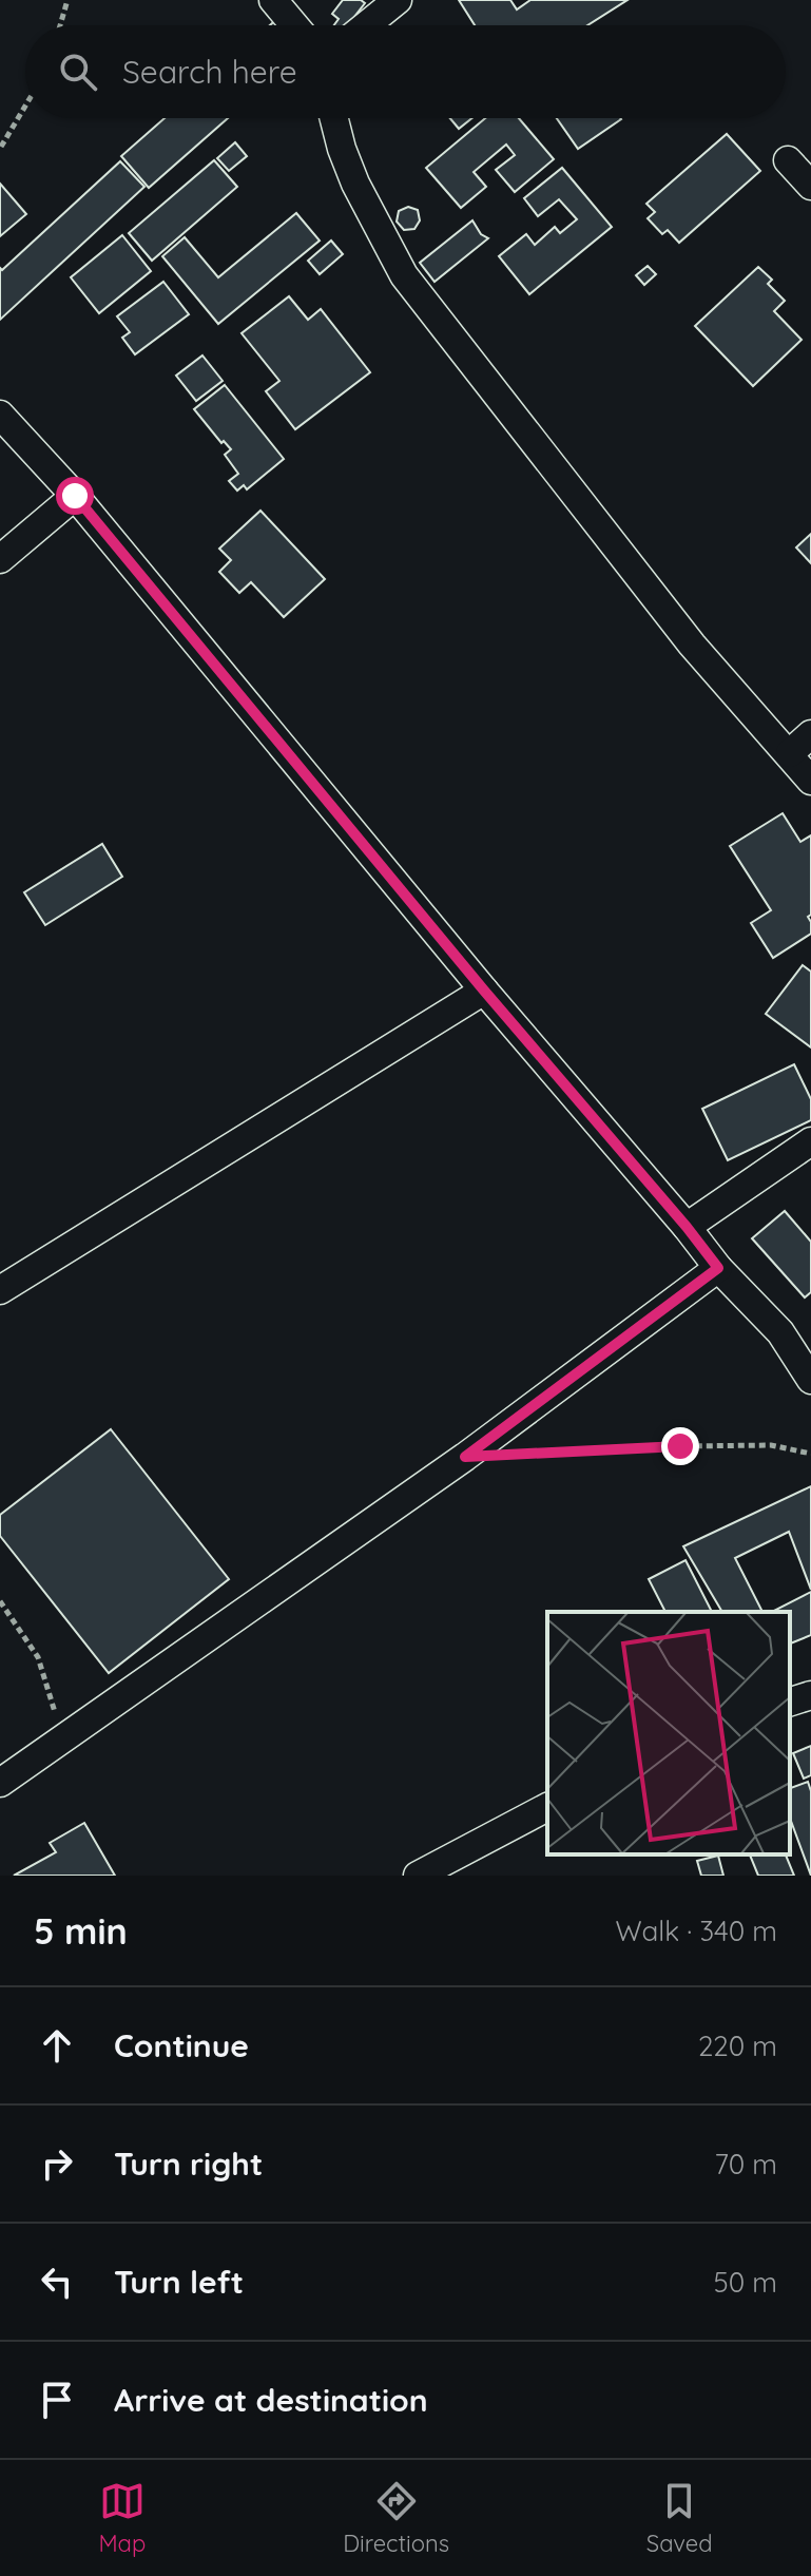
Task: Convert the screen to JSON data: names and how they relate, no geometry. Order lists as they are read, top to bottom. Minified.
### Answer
{"page":{"search":"Search here","heading":["5 min","Walk · 340 m"],"list":[["Continue","220 m"],["Turn right","70 m"],["Turn left","50 m"],"Arrive at destination"],"nav":["Map","Directions","Saved"]}}
